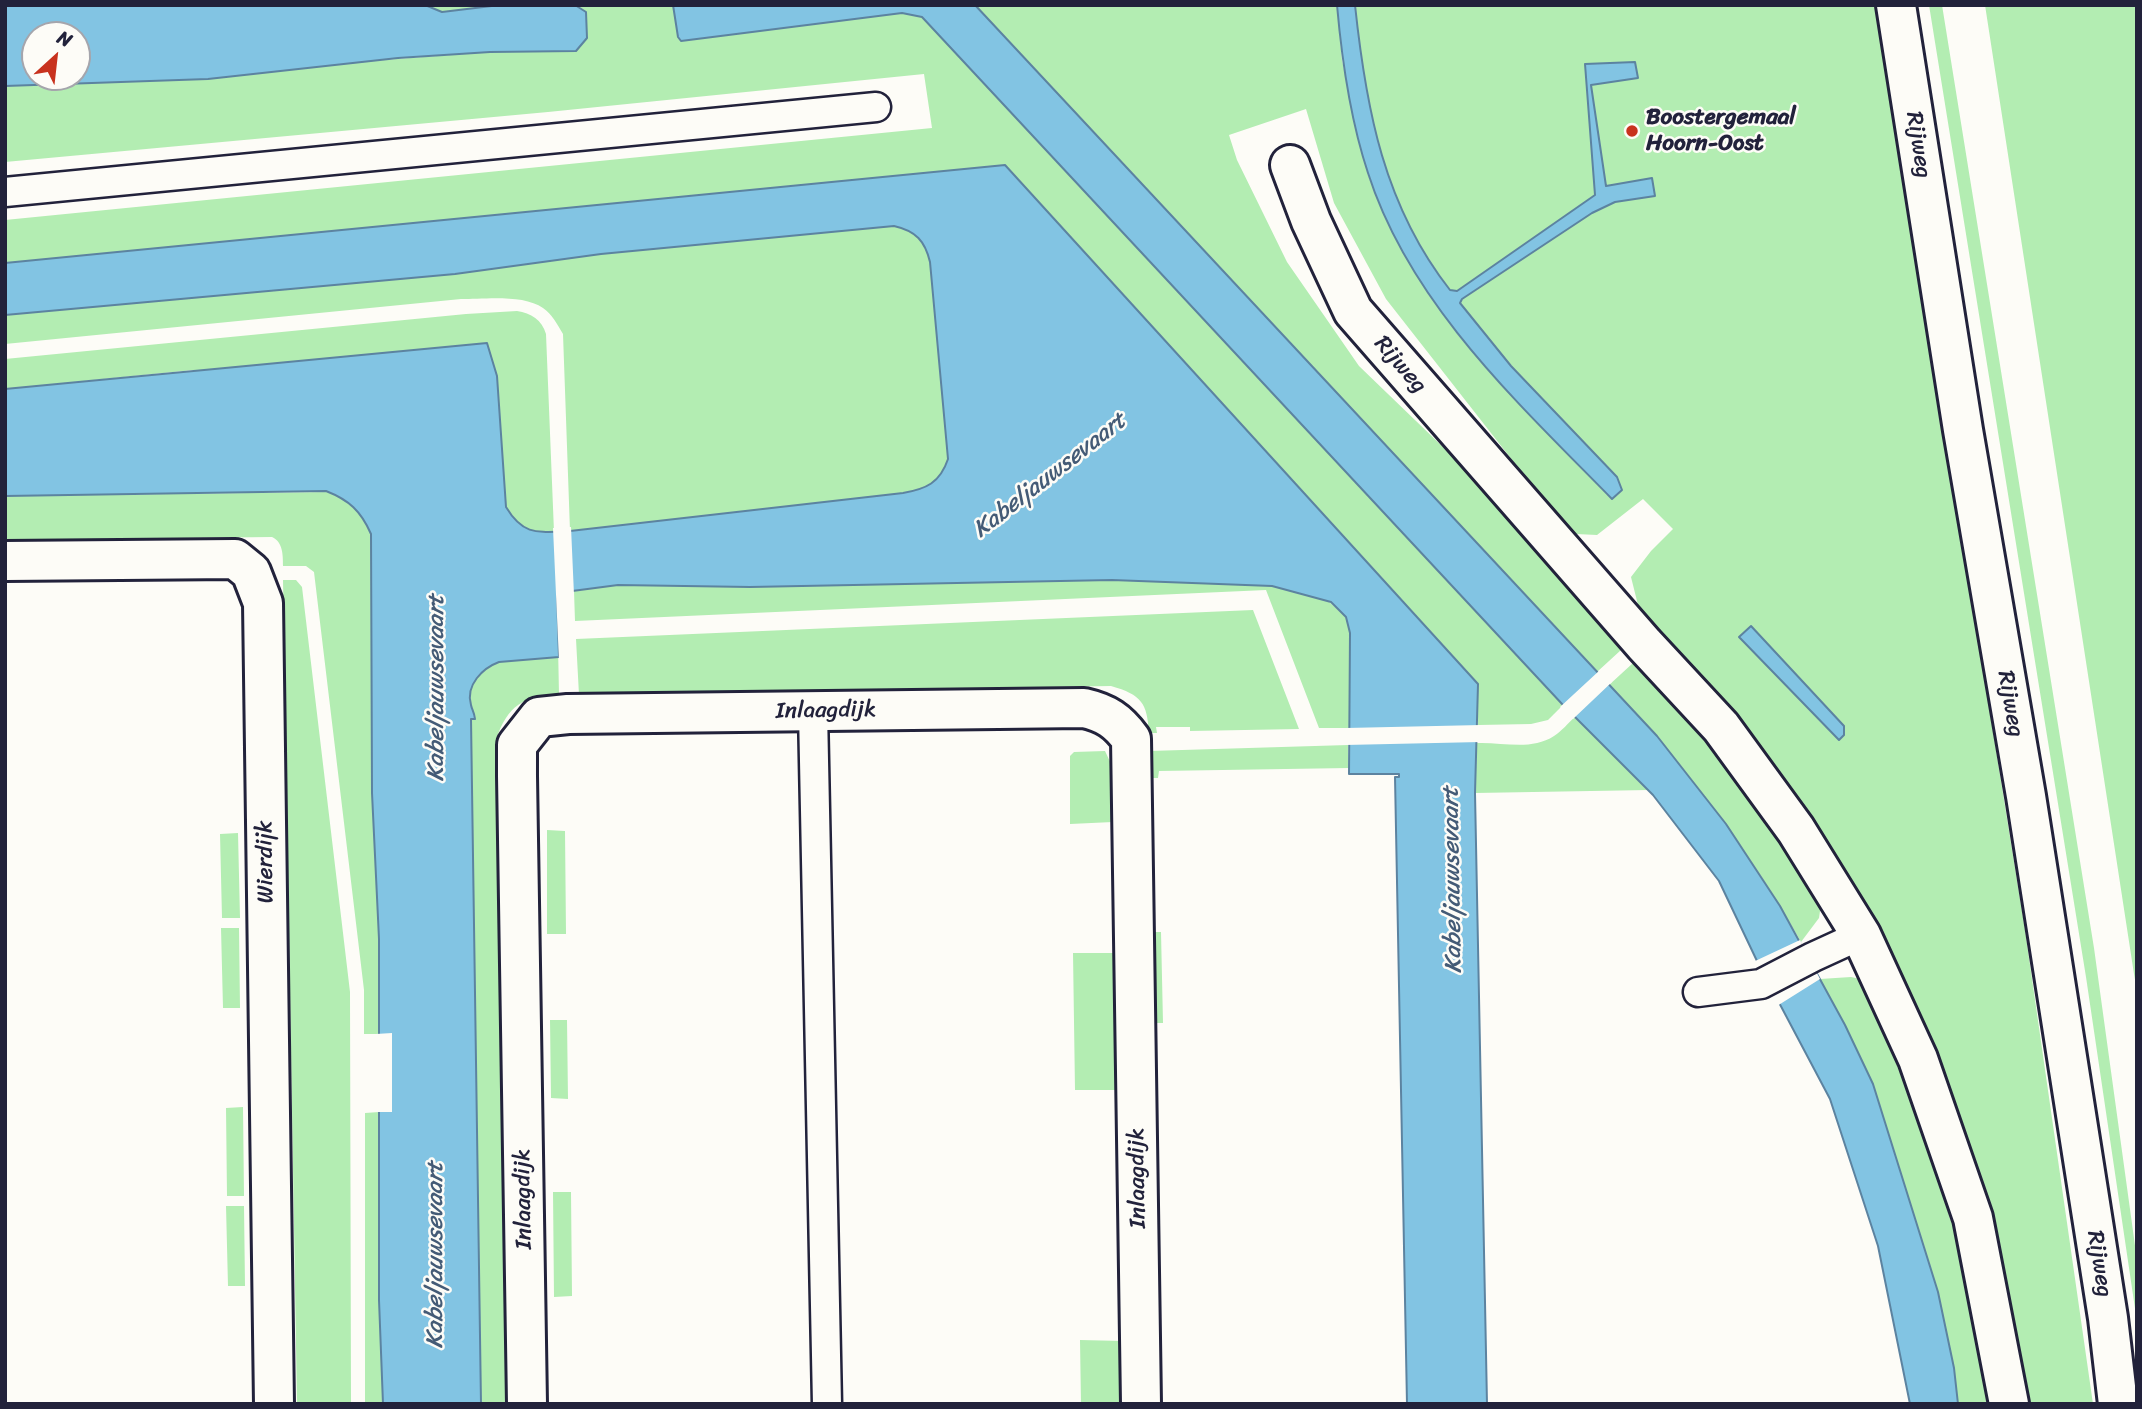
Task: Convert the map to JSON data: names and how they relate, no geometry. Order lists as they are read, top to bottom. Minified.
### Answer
{"streets":{"street":["Rijweg","Inlaagdijk","Wierdijk"]},"water":["Kabeljauwsevaart"],"places":["Boostergemaal Hoorn-Oost"],"north":"top right"}
